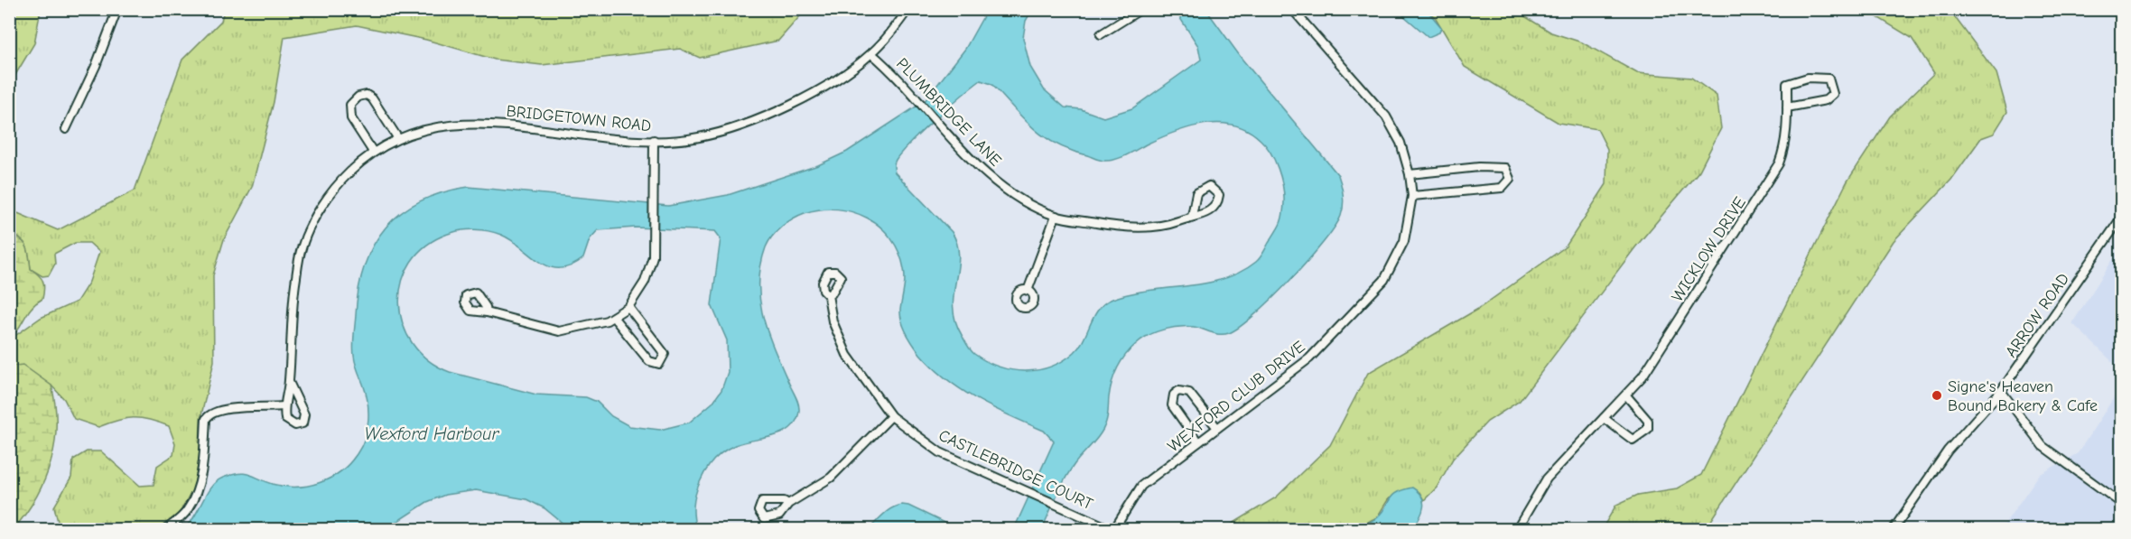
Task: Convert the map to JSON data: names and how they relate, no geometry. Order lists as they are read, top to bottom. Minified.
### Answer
{"streets":{"street":["PLUMBRIDGE LANE","BRIDGETOWN ROAD","WICKLOW DRIVE","ARROW ROAD","WEXFORD CLUB DRIVE","CASTLEBRIDGE COURT"]},"crossings":[["PLUMBRIDGE LANE","BRIDGETOWN ROAD"],["WEXFORD CLUB DRIVE","CASTLEBRIDGE COURT"]],"water":["Wexford Harbour"],"places":["Signe's Heaven Bound Bakery & Cafe"]}
